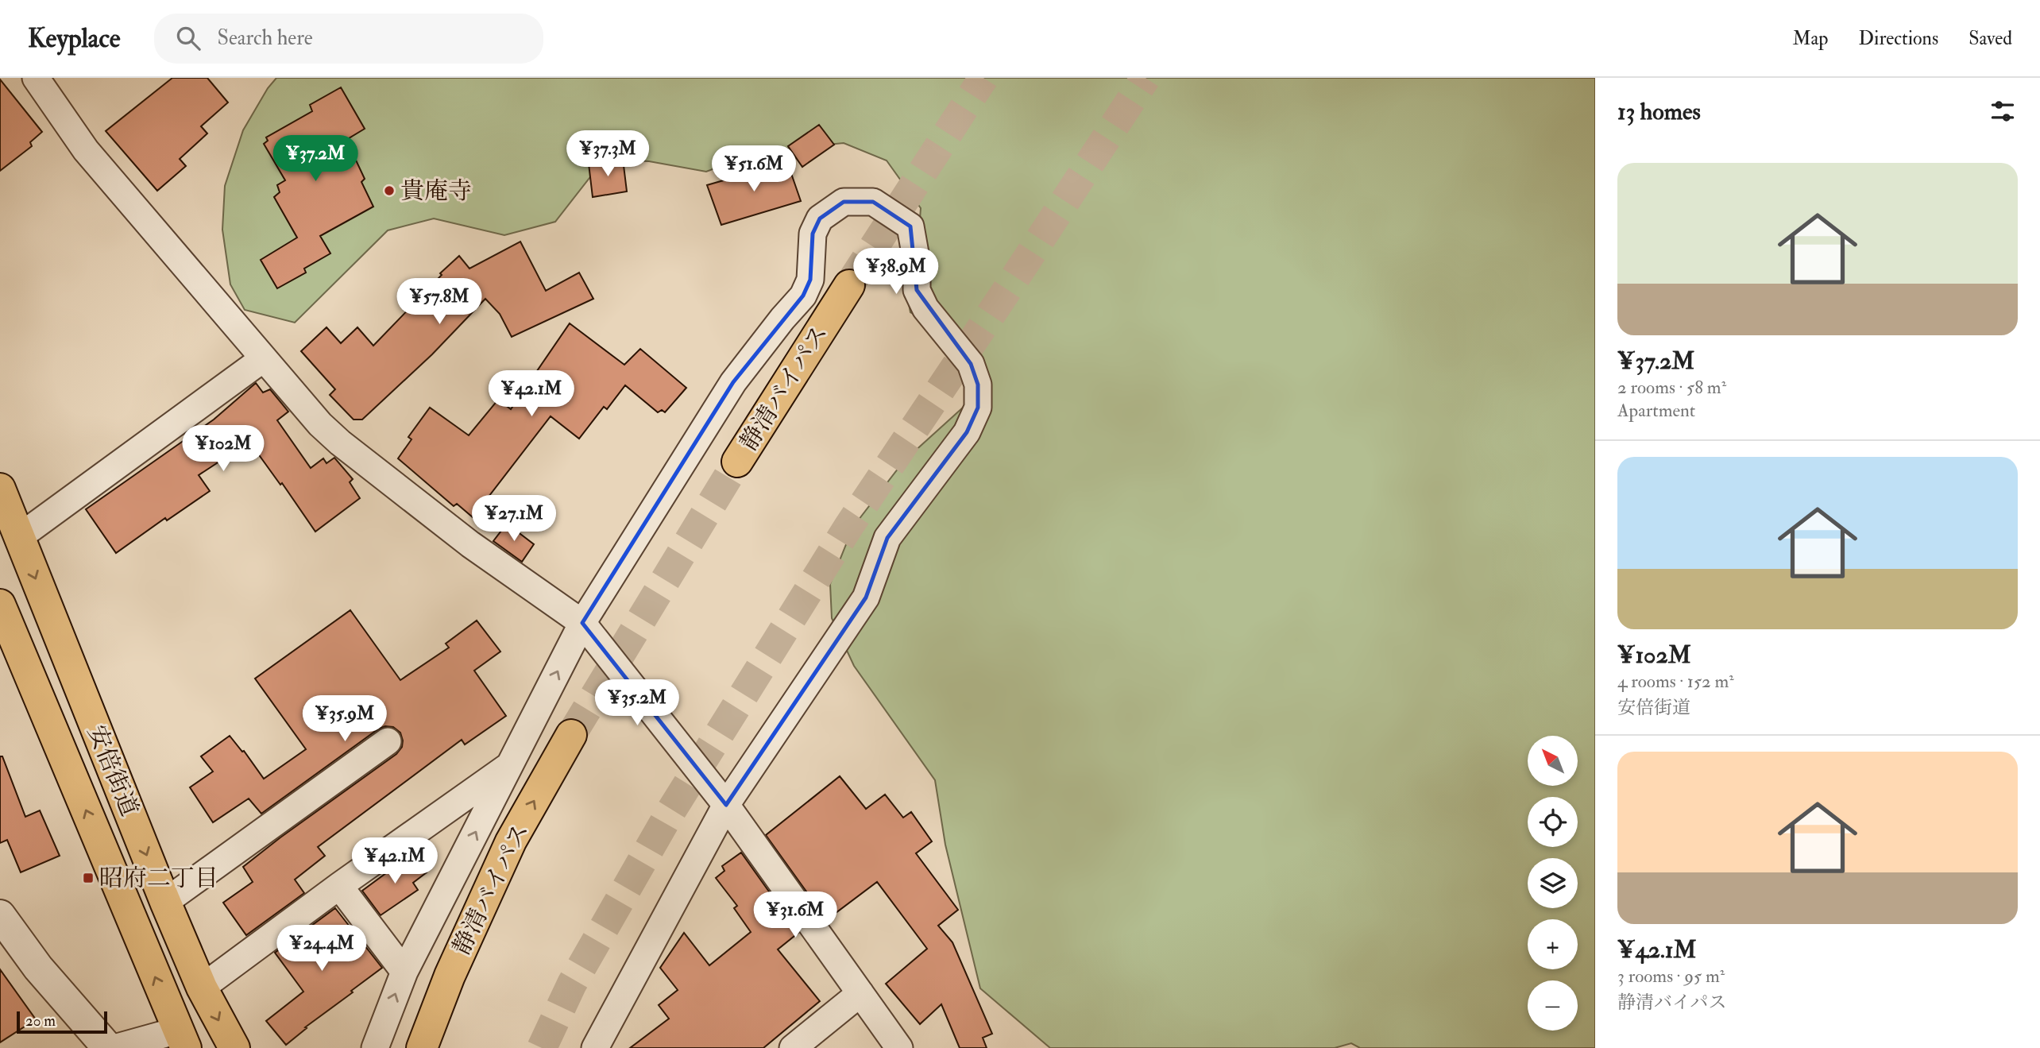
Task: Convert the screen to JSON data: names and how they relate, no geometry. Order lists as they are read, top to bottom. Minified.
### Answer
{"streets":{"main road":["静清バイパス","安倍街道"]},"one_way":["静清バイパス"],"places":{"other":["貴庵寺"],"transit":["昭府二丁目"]},"scale_bar":"20 m","north":"top left","page":{"header":"Keyplace","search":"Search here","nav":["Map","Directions","Saved"],"heading":"13 homes","price":["¥37.3M","¥37.2M","¥51.6M","¥38.9M","¥57.8M","¥42.1M","¥102M","¥27.1M","¥35.2M","¥35.9M","¥42.1M","¥31.6M","¥24.4M"],"list":[{"name":"¥37.2M","note":"2 rooms · 58 m² · Apartment"},{"name":"¥102M","note":"4 rooms · 152 m² · 安倍街道"},{"name":"¥42.1M","note":"3 rooms · 95 m² · 静清バイパス"}],"map_buttons":["+","−"],"scale":"20 m"}}
